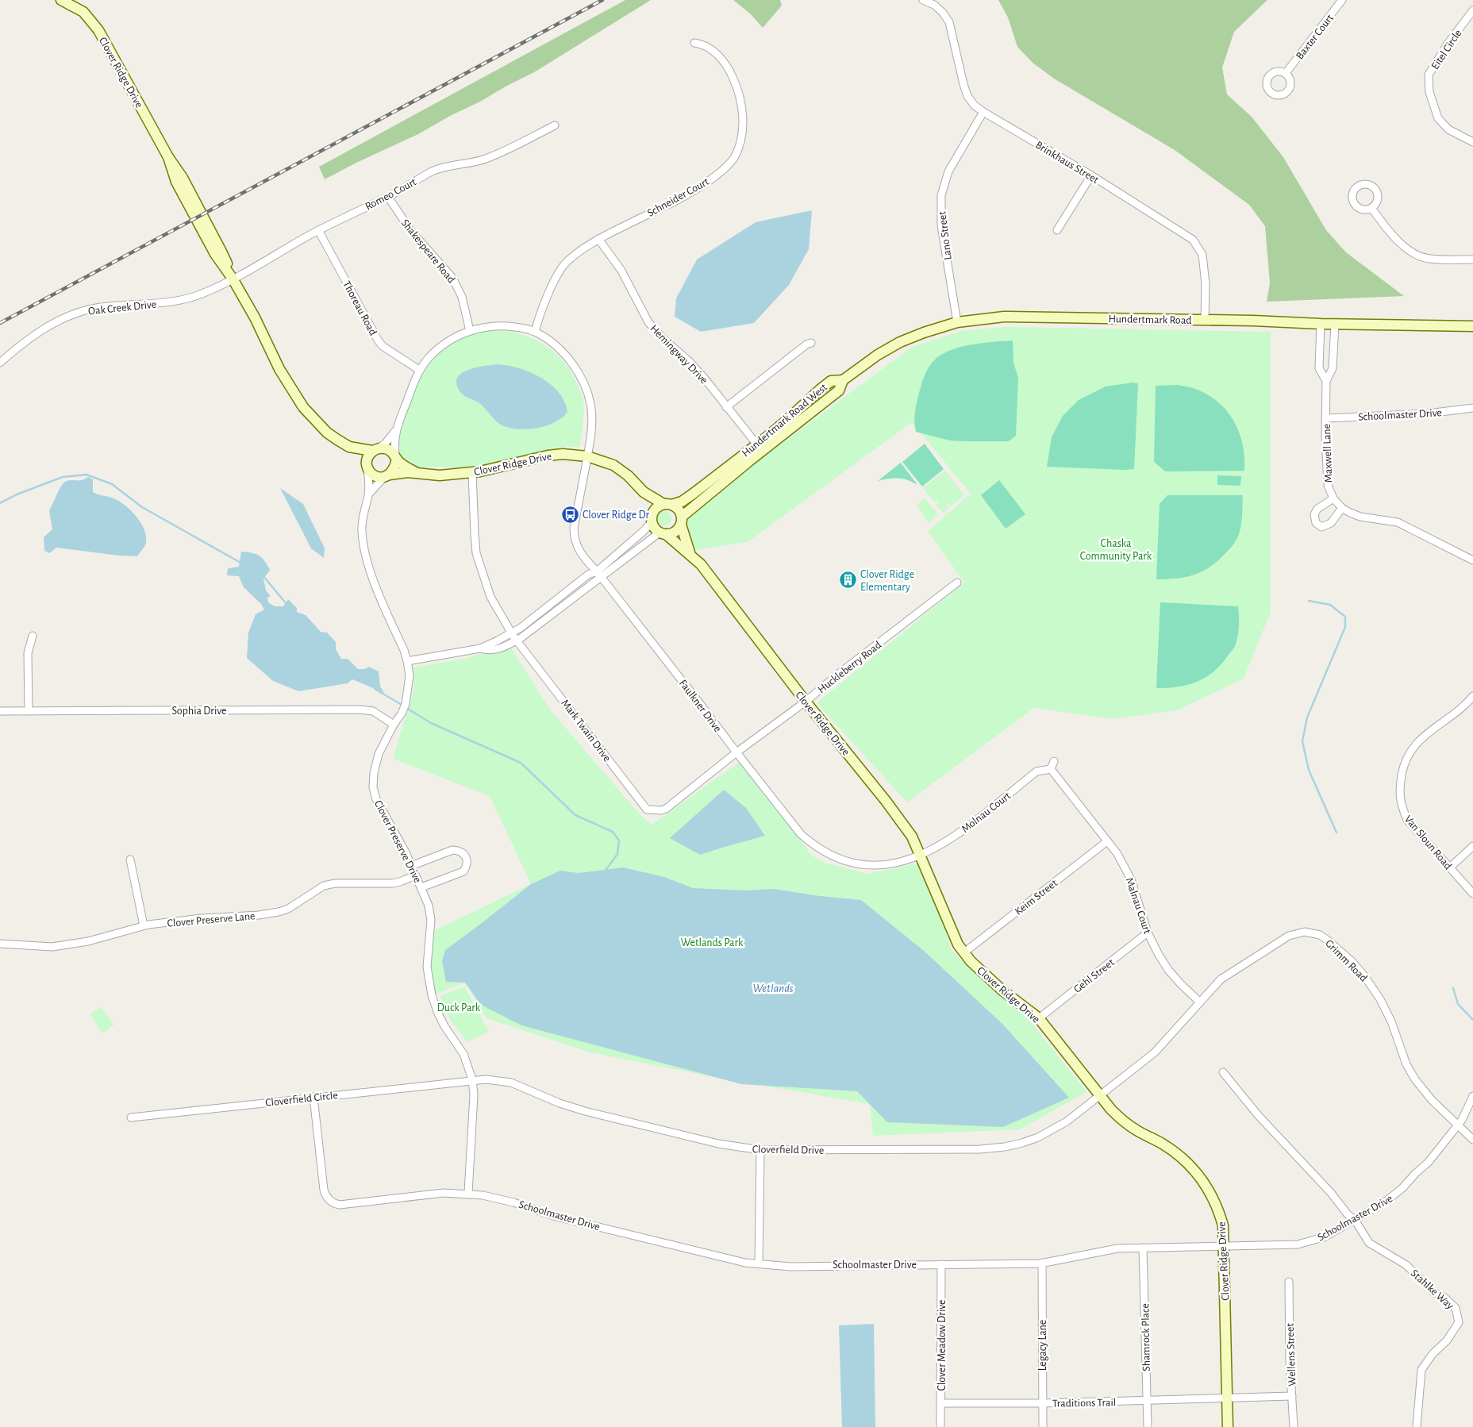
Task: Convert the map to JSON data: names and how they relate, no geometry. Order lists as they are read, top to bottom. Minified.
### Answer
{"streets":{"street":["Baxter Court","Eitel Circle","Clover Ridge Drive","Brinkhaus Street","Romeo Court","Schneider Court","Lano Street","Shakespeare Road","Oak Creek Drive","Thoreau Road","Hundertmark Road","Hemingway Drive","Schoolmaster Drive","Hundertmark Road West","Maxwell Lane","Huckleberry Road","Faulkner Drive","Sophia Drive","Mark Twain Drive","Molnau Court","Clover Preserve Drive","Van Sloun Road","Keim Street","Malnau Court","Clover Preserve Lane","Grimm Road","Gehl Street","Cloverfield Circle","Cloverfield Drive","Stahlke Way","Shamrock Place","Clover Meadow Drive","Legacy Lane","Wellens Street","Traditions Trail"]},"crossings":[["Clover Ridge Drive","Romeo Court"],["Clover Ridge Drive","Oak Creek Drive"],["Clover Ridge Drive","Schoolmaster Drive"],["Clover Ridge Drive","Hundertmark Road West"],["Clover Ridge Drive","Huckleberry Road"],["Clover Ridge Drive","Faulkner Drive"],["Clover Ridge Drive","Mark Twain Drive"],["Clover Ridge Drive","Molnau Court"],["Clover Ridge Drive","Clover Preserve Drive"],["Clover Ridge Drive","Keim Street"],["Clover Ridge Drive","Grimm Road"],["Clover Ridge Drive","Gehl Street"],["Clover Ridge Drive","Cloverfield Drive"],["Clover Ridge Drive","Traditions Trail"],["Brinkhaus Street","Lano Street"],["Brinkhaus Street","Hundertmark Road"],["Romeo Court","Shakespeare Road"],["Romeo Court","Oak Creek Drive"],["Romeo Court","Thoreau Road"],["Schneider Court","Hemingway Drive"],["Schneider Court","Faulkner Drive"],["Lano Street","Hundertmark Road"],["Hundertmark Road","Hundertmark Road West"],["Hundertmark Road","Maxwell Lane"],["Hemingway Drive","Hundertmark Road West"],["Schoolmaster Drive","Maxwell Lane"],["Schoolmaster Drive","Clover Preserve Drive"],["Schoolmaster Drive","Grimm Road"],["Schoolmaster Drive","Cloverfield Circle"],["Schoolmaster Drive","Stahlke Way"],["Schoolmaster Drive","Shamrock Place"],["Schoolmaster Drive","Clover Meadow Drive"],["Schoolmaster Drive","Legacy Lane"],["Huckleberry Road","Faulkner Drive"],["Huckleberry Road","Mark Twain Drive"],["Faulkner Drive","Molnau Court"],["Sophia Drive","Clover Preserve Drive"],["Molnau Court","Malnau Court"],["Clover Preserve Drive","Clover Preserve Lane"],["Clover Preserve Drive","Cloverfield Circle"],["Clover Preserve Drive","Cloverfield Drive"],["Keim Street","Malnau Court"],["Malnau Court","Grimm Road"],["Malnau Court","Gehl Street"],["Grimm Road","Cloverfield Drive"],["Cloverfield Circle","Cloverfield Drive"],["Shamrock Place","Traditions Trail"],["Clover Meadow Drive","Traditions Trail"],["Legacy Lane","Traditions Trail"],["Wellens Street","Traditions Trail"]],"water":["Wetlands"],"parks":["Chaska Community Park","Wetlands Park","Duck Park"],"places":{"bus stop":["Clover Ridge Dr"],"building":["Clover Ridge Elementary"]}}
